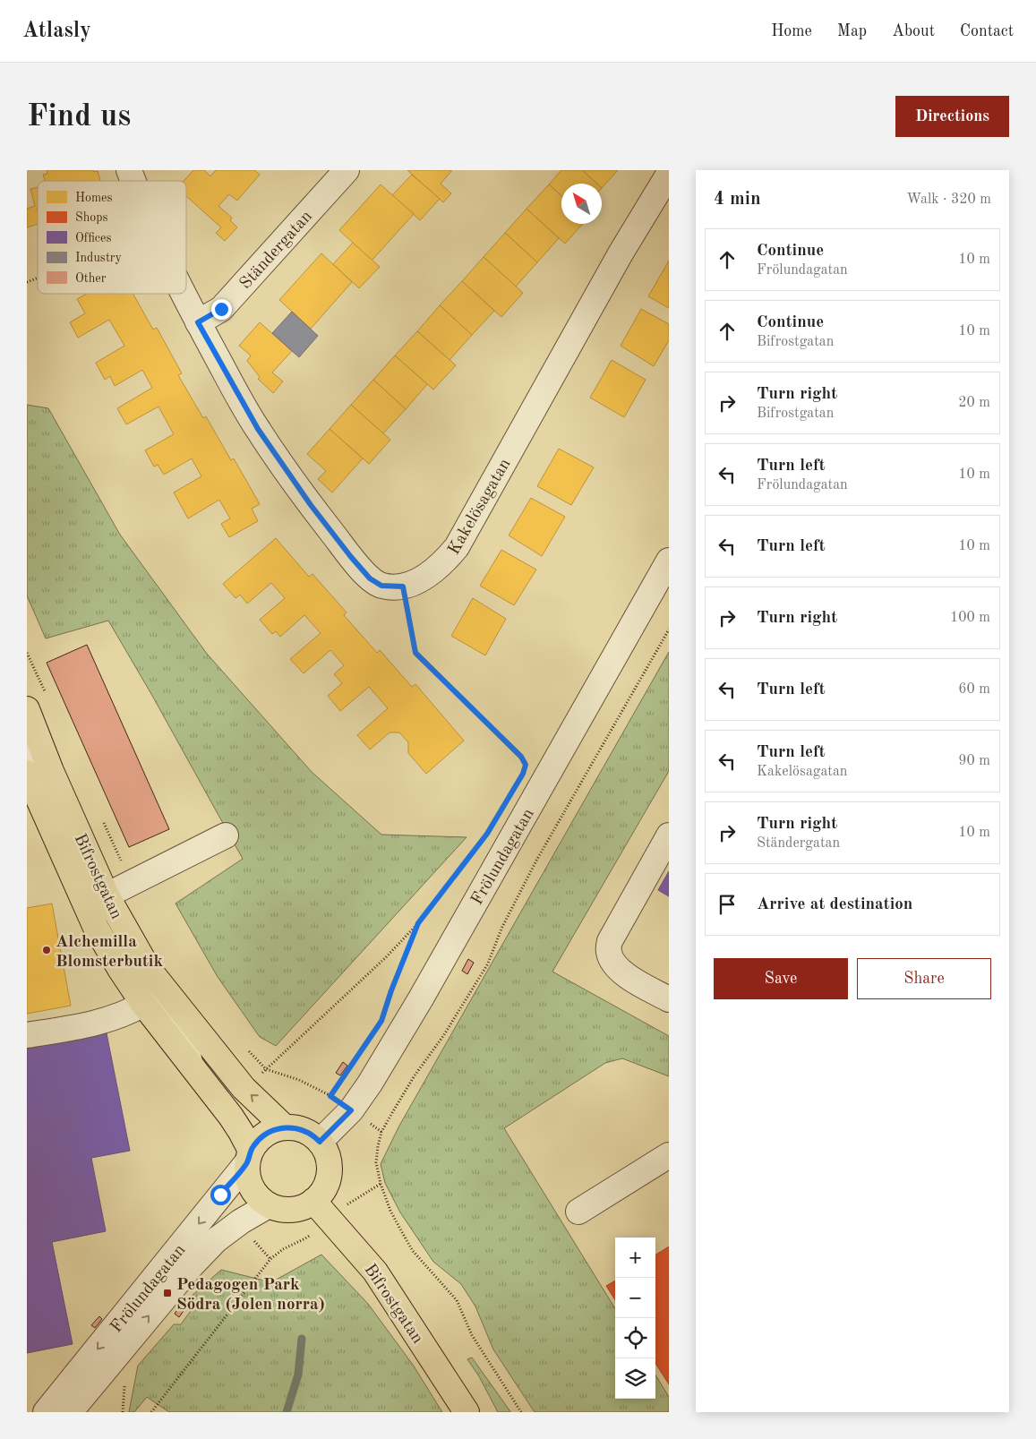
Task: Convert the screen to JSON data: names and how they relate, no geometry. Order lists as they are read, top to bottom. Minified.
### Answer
{"streets":{"main road":["Bifrostgatan"],"street":["Ständergatan","Kakelösagatan","Frölundagatan"]},"crossings":[["Ständergatan","Kakelösagatan"],["Frölundagatan","Bifrostgatan"]],"places":{"other":["Alchemilla Blomsterbutik"],"transit":["Pedagogen Park Södra (Jolen norra)"]},"legend":["Homes","Shops","Offices","Industry","Other"],"north":"top left","page":{"header":"Atlasly","nav":["Home","Map","About","Contact"],"buttons":["Directions",["Save","Share"]],"title":"Find us","heading":["4 min","Walk · 320 m"],"list":[["Continue","Frölundagatan","10 m"],["Continue","Bifrostgatan","10 m"],["Turn right","Bifrostgatan","20 m"],["Turn left","Frölundagatan","10 m"],["Turn left","10 m"],["Turn right","100 m"],["Turn left","60 m"],["Turn left","Kakelösagatan","90 m"],["Turn right","Ständergatan","10 m"],"Arrive at destination"],"map_buttons":["+","−"]}}
